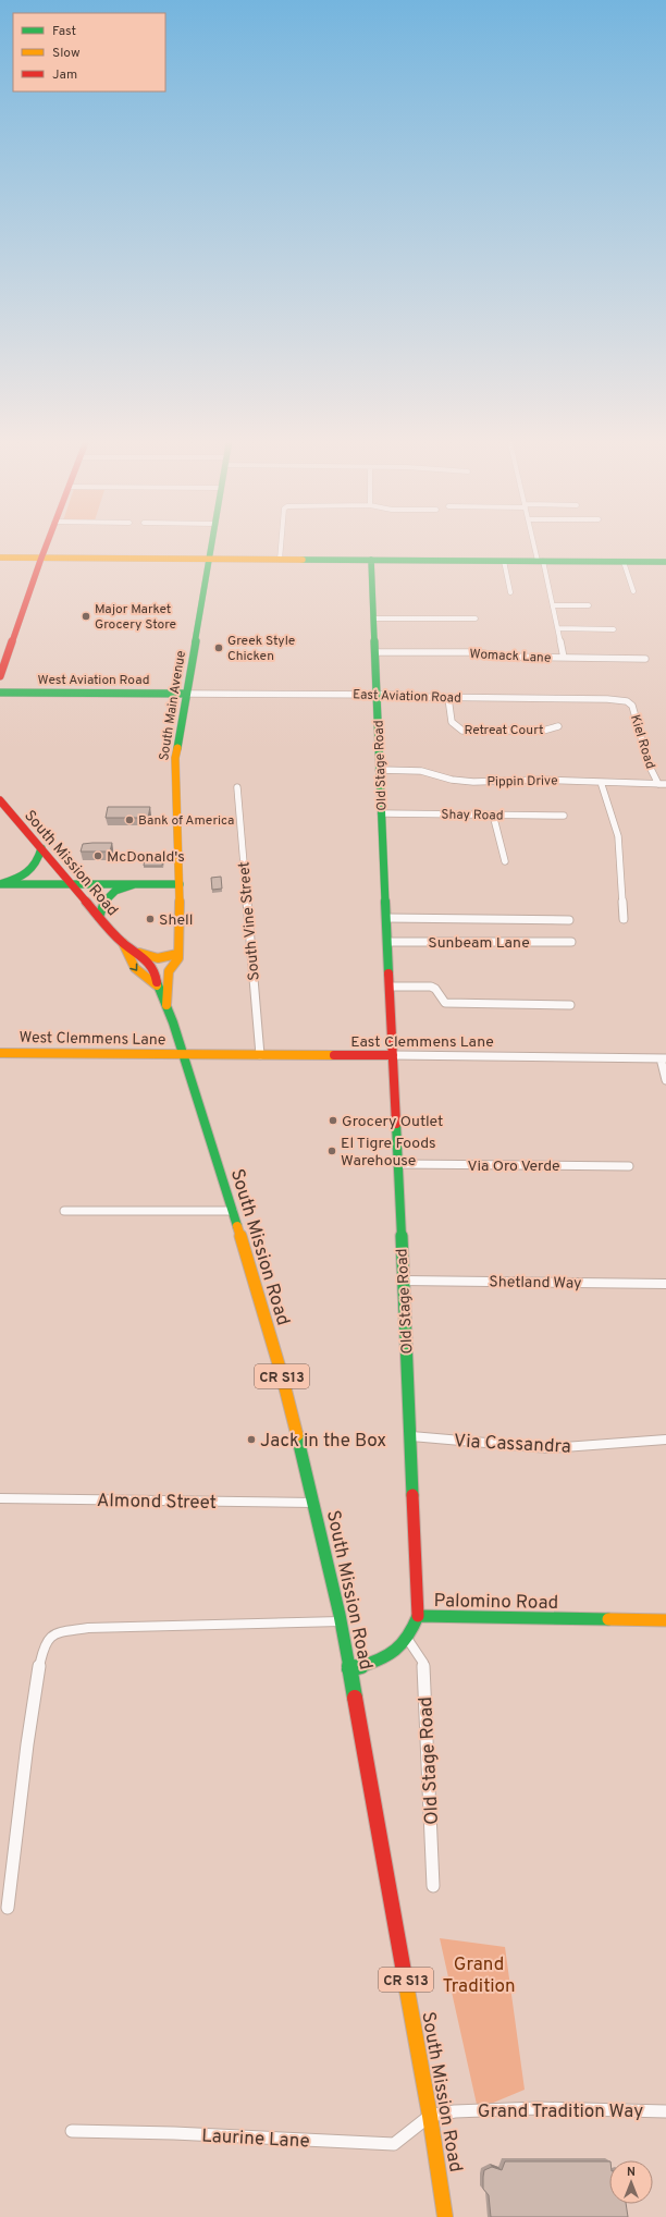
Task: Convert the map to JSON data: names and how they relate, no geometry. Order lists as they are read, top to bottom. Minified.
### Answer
{"streets":{"main road":["West Aviation Road","South Main Avenue","Old Stage Road","South Mission Road","West Clemmens Lane","East Clemmens Lane","CR S13","Palomino Road"],"street":["Womack Lane","East Aviation Road","Retreat Court","Kiel Road","Pippin Drive","Shay Road","South Vine Street","Sunbeam Lane","Via Oro Verde","Shetland Way","Via Cassandra","Almond Street","Grand Tradition Way","Laurine Lane"]},"crossings":[["Womack Lane","Old Stage Road"],["West Aviation Road","East Aviation Road"],["West Aviation Road","South Main Avenue"],["East Aviation Road","South Main Avenue"],["East Aviation Road","Retreat Court"],["East Aviation Road","Kiel Road"],["East Aviation Road","Old Stage Road"],["South Main Avenue","South Mission Road"],["Kiel Road","Pippin Drive"],["Old Stage Road","Pippin Drive"],["Old Stage Road","Shay Road"],["Old Stage Road","Sunbeam Lane"],["Old Stage Road","East Clemmens Lane"],["Old Stage Road","Via Oro Verde"],["Old Stage Road","Shetland Way"],["Old Stage Road","Via Cassandra"],["Old Stage Road","Palomino Road"],["South Mission Road","West Clemmens Lane"],["South Mission Road","East Clemmens Lane"],["South Mission Road","Almond Street"],["South Mission Road","Palomino Road"],["South Mission Road","Grand Tradition Way"],["South Mission Road","Laurine Lane"],["South Vine Street","East Clemmens Lane"],["West Clemmens Lane","East Clemmens Lane"],["Grand Tradition Way","Laurine Lane"]],"parks":["Grand Tradition"],"places":["Major Market Grocery Store","Greek Style Chicken","Bank of America","McDonald's","Shell","Grocery Outlet","El Tigre Foods Warehouse","Jack in the Box"],"legend":["Fast","Slow","Jam"],"north":"top"}
